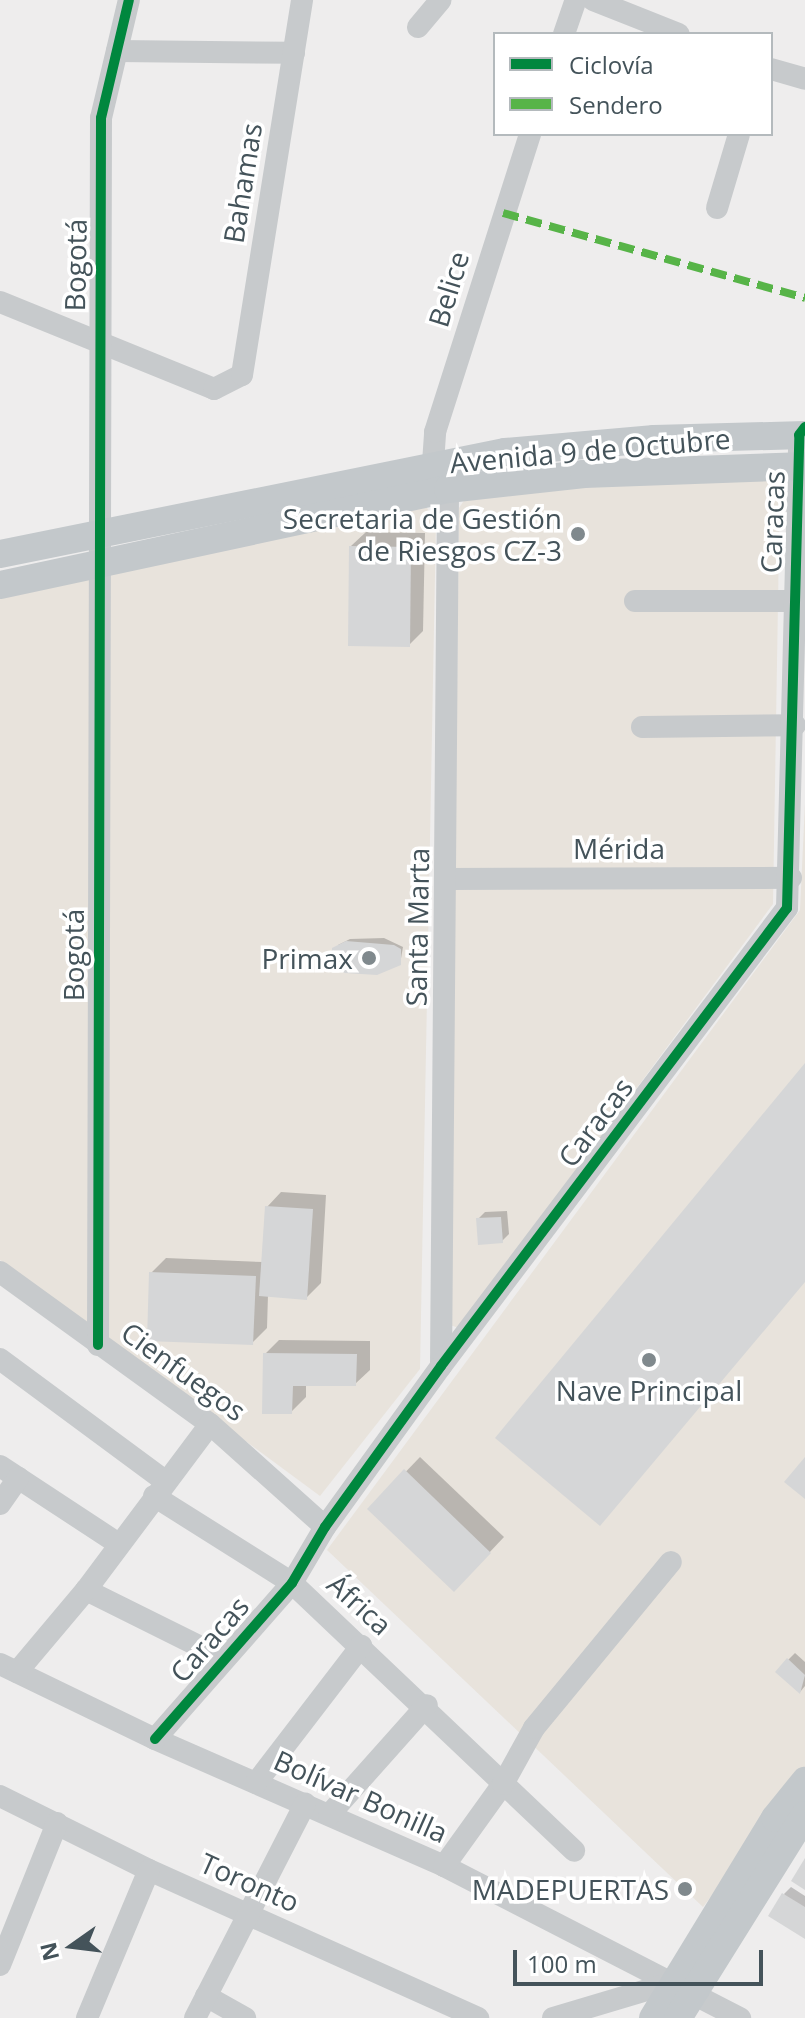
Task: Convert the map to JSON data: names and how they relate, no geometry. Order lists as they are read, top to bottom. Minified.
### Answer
{"streets":{"main road":["Avenida 9 de Octubre"],"street":["Bahamas","Bogotá","Belice","Caracas","Mérida","Santa Marta","Cienfuegos","África","Bolívar Bonilla","Toronto"]},"crossings":[["Bahamas","Bogotá"],["Bogotá","Avenida 9 de Octubre"],["Bogotá","Cienfuegos"],["Belice","Avenida 9 de Octubre"],["Avenida 9 de Octubre","Caracas"],["Avenida 9 de Octubre","Santa Marta"],["Caracas","Mérida"],["Caracas","Santa Marta"],["Caracas","Cienfuegos"],["Caracas","África"],["Caracas","Bolívar Bonilla"],["Mérida","Santa Marta"]],"places":["Secretaria de Gestión de Riesgos CZ-3","Primax","Nave Principal","MADEPUERTAS"],"legend":["Ciclovía","Sendero"],"scale_bar":"100 m","north":"left"}
